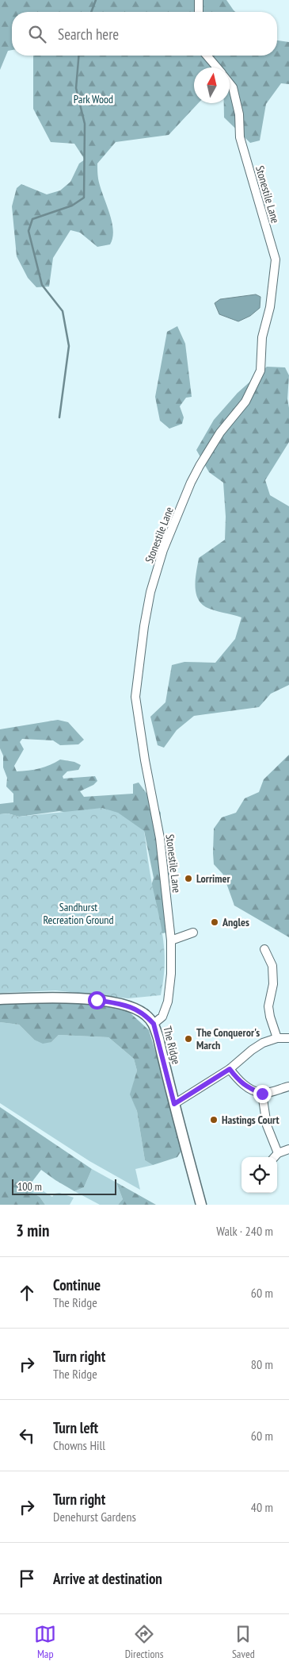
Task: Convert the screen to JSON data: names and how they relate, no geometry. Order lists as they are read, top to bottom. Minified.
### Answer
{"streets":{"main road":["The Ridge"],"street":["Stonestile Lane"]},"crossings":[["Stonestile Lane","The Ridge"]],"parks":["Park Wood","Sandhurst Recreation Ground"],"places":["Lorrimer","Angles","The Conqueror's March","Hastings Court"],"scale_bar":"100 m","north":"top","page":{"search":"Search here","scale":"100 m","heading":["3 min","Walk · 240 m"],"list":[["Continue","The Ridge","60 m"],["Turn right","The Ridge","80 m"],["Turn left","Chowns Hill","60 m"],["Turn right","Denehurst Gardens","40 m"],"Arrive at destination"],"nav":["Map","Directions","Saved"]}}
